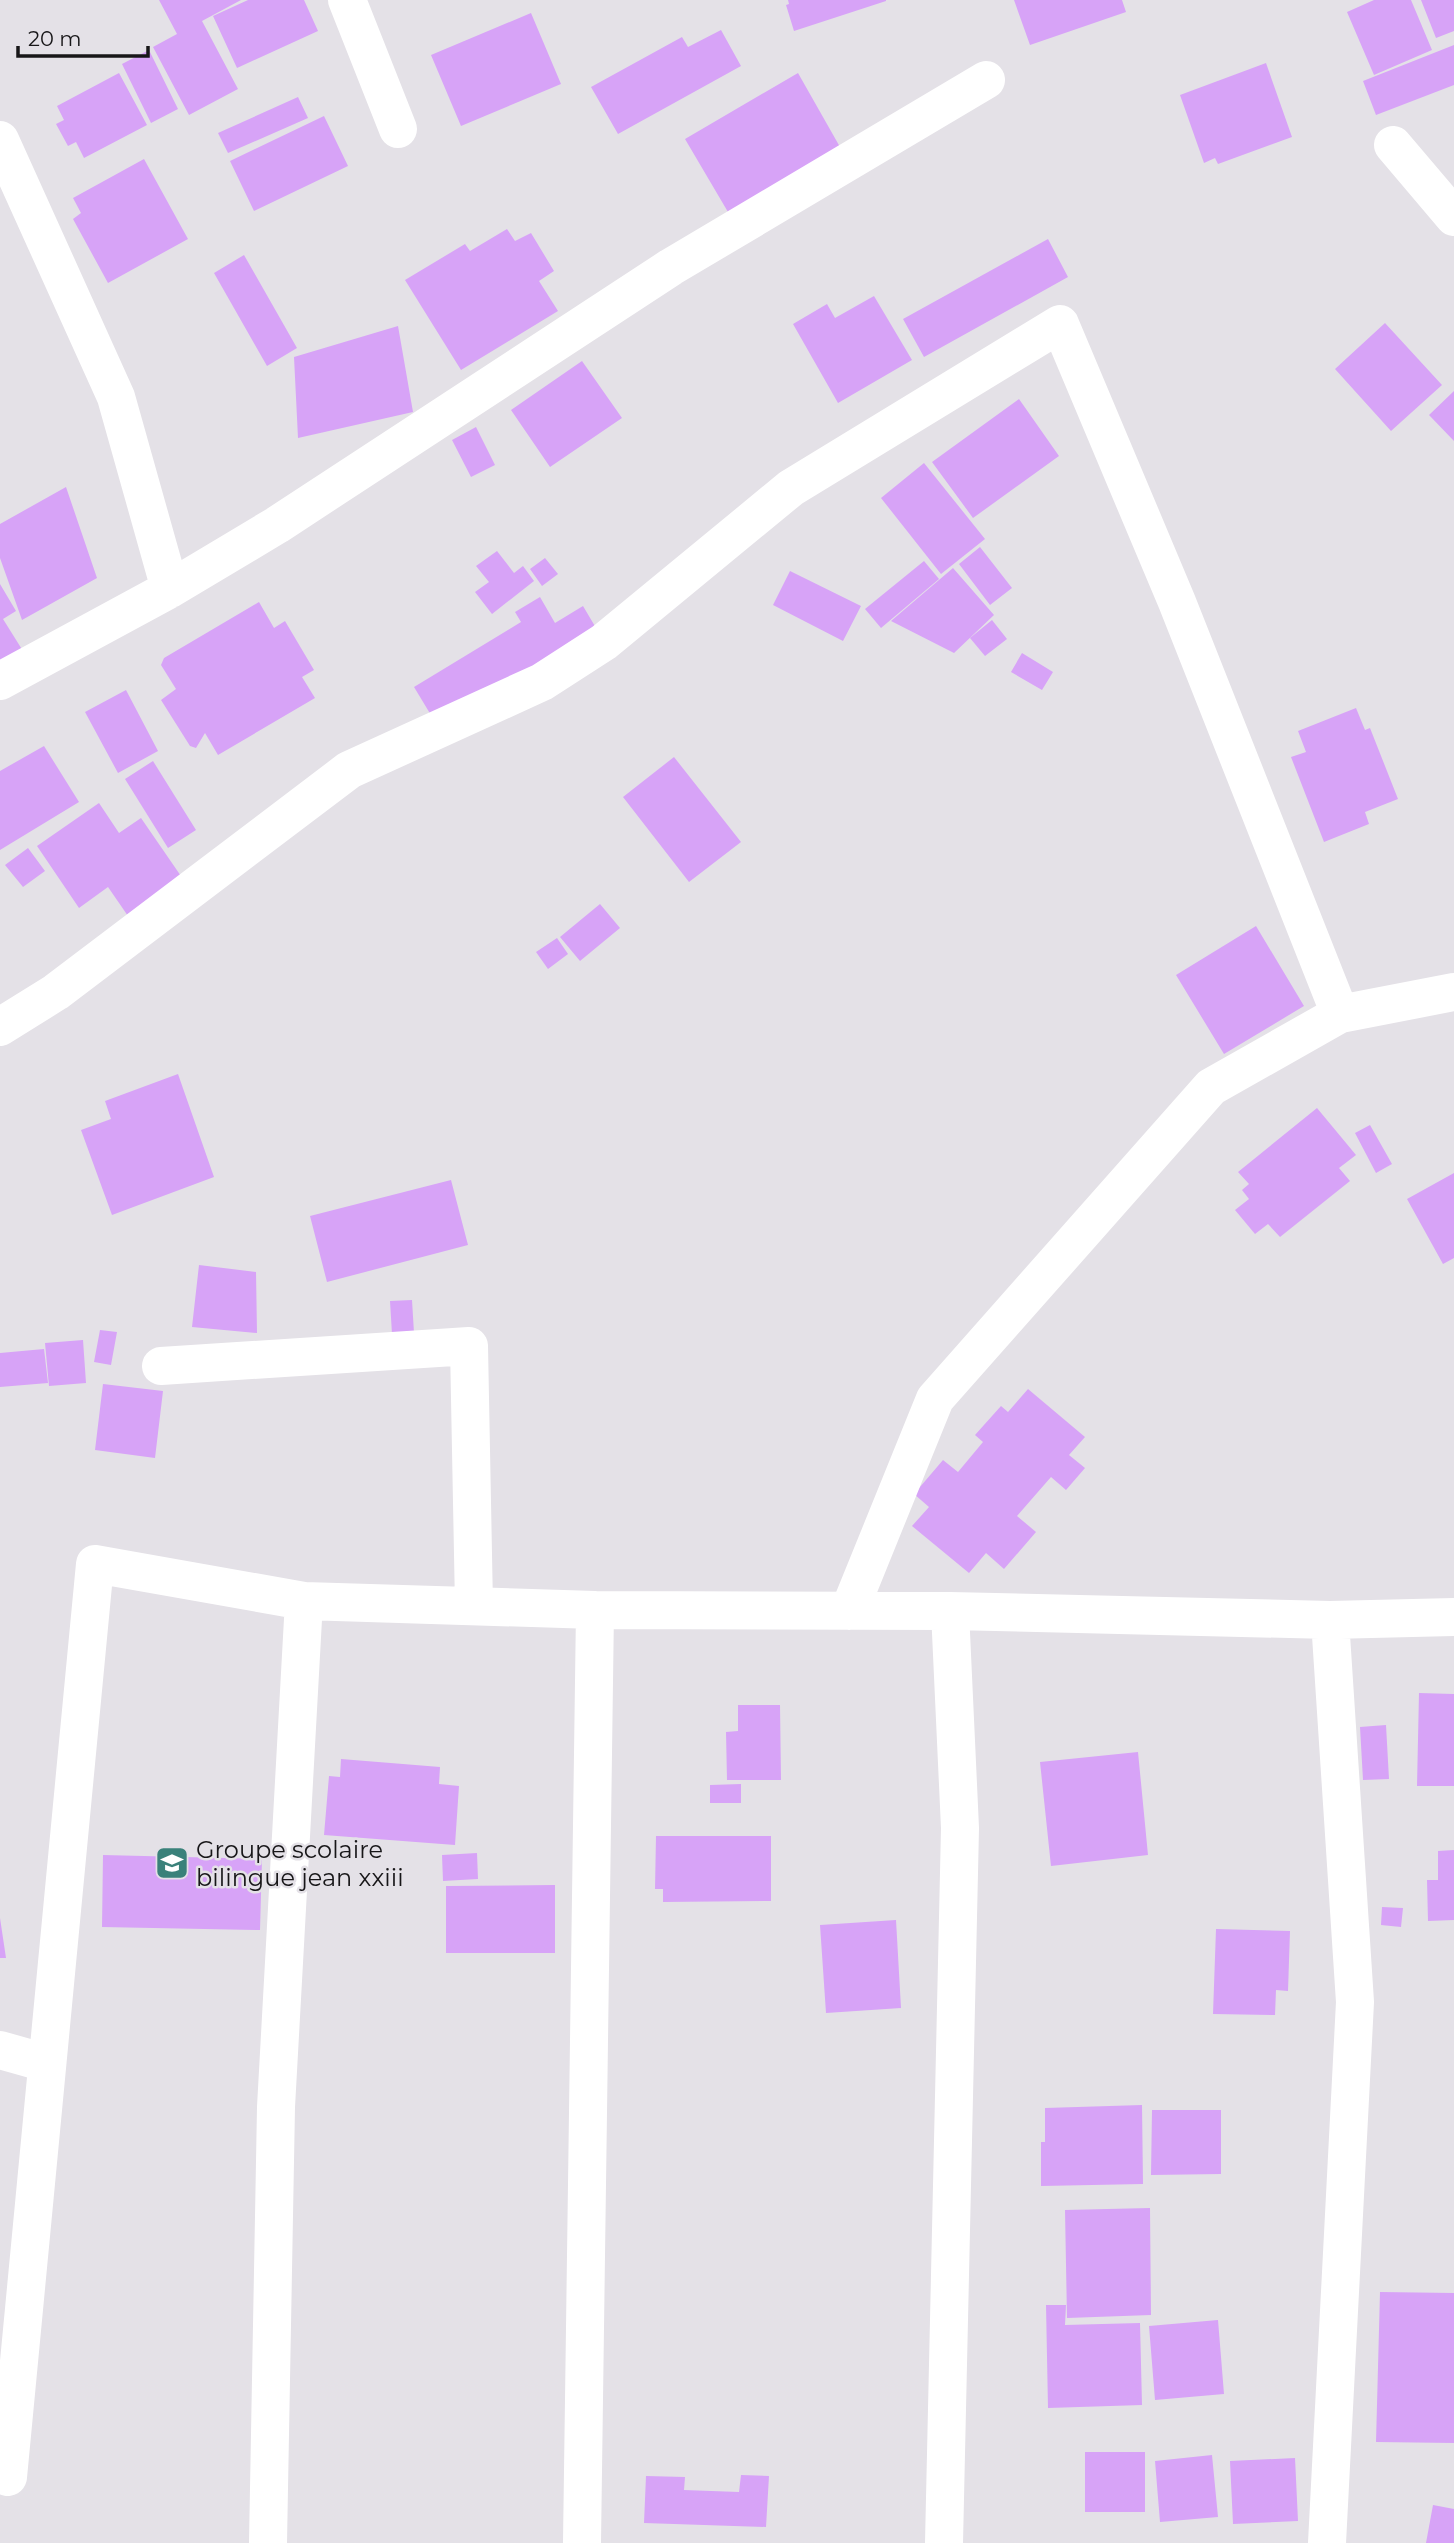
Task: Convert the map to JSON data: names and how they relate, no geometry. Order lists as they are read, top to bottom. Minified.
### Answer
{"places":{"school or university":["Groupe scolaire bilingue jean xxiii"]},"scale_bar":"20 m"}
